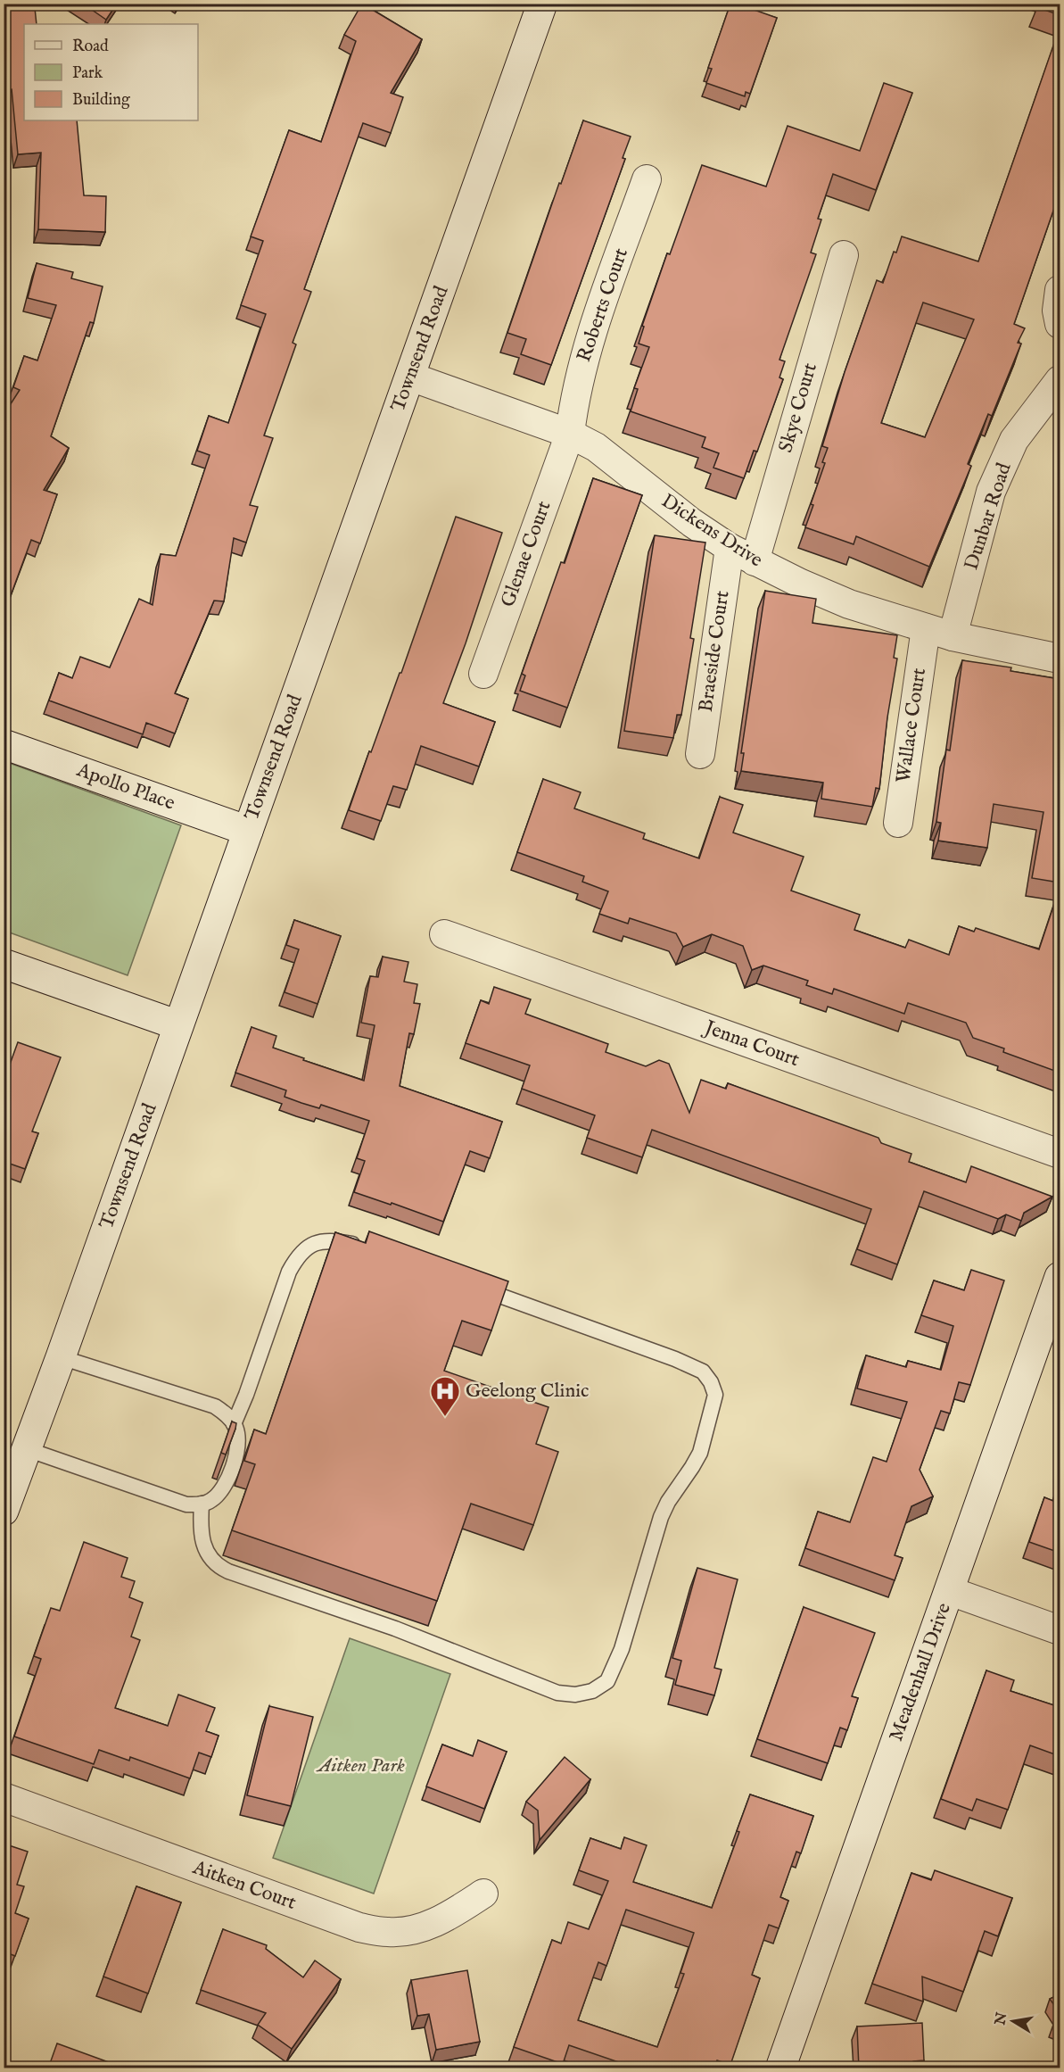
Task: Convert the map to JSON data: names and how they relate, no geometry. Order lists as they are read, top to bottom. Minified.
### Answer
{"streets":{"main road":["Townsend Road","Apollo Place","Meadenhall Drive"],"street":["Roberts Court","Skye Court","Dunbar Road","Dickens Drive","Glenae Court","Braeside Court","Wallace Court","Jenna Court","Aitken Court"]},"crossings":[["Roberts Court","Dickens Drive"],["Roberts Court","Glenae Court"],["Townsend Road","Dickens Drive"],["Townsend Road","Apollo Place"],["Skye Court","Dickens Drive"],["Dunbar Road","Dickens Drive"],["Dickens Drive","Glenae Court"],["Dickens Drive","Braeside Court"],["Dickens Drive","Wallace Court"]],"parks":["Aitken Park"],"places":{"hospital":["Geelong Clinic"]},"legend":["Road","Park","Building"],"north":"left"}
